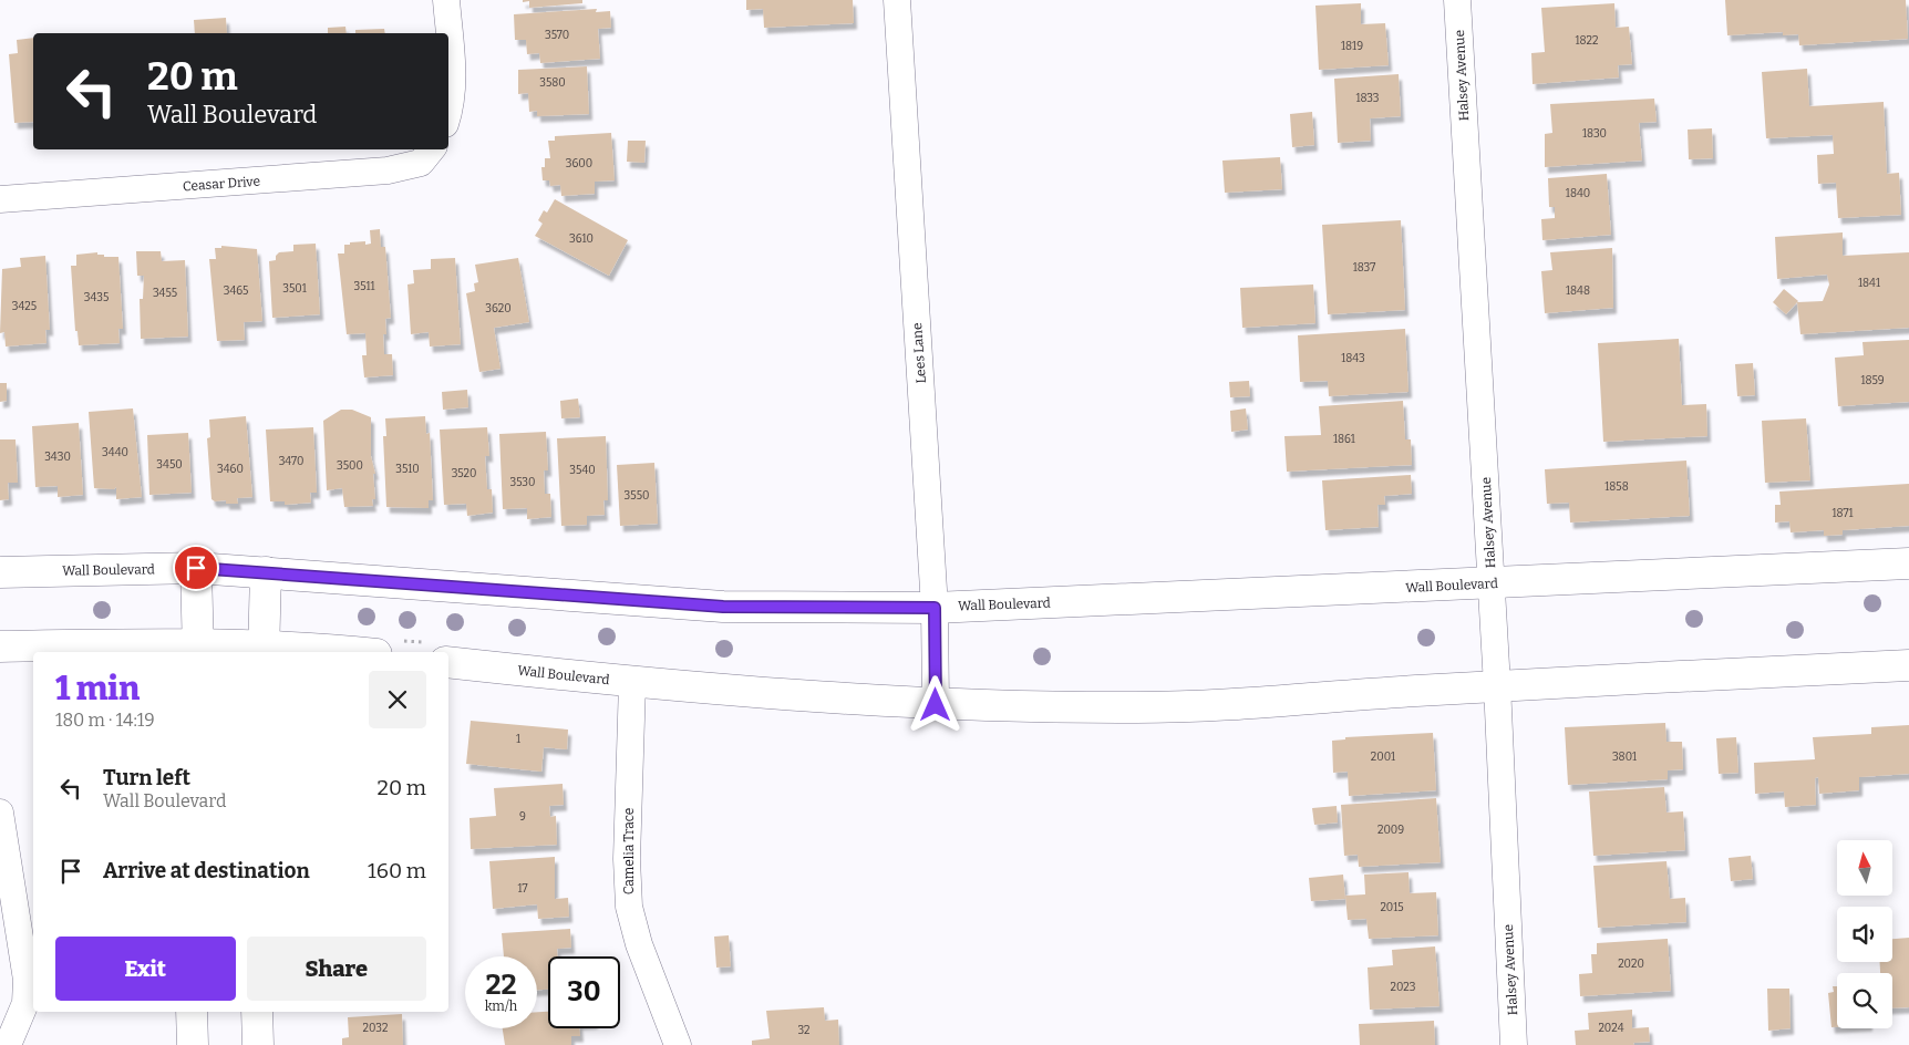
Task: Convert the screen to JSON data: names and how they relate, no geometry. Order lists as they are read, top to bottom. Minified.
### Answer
{"streets":{"street":["Halsey Avenue","Ceasar Drive","Lees Lane","Wall Boulevard","Camelia Trace"]},"crossings":[["Halsey Avenue","Wall Boulevard"],["Lees Lane","Wall Boulevard"],["Wall Boulevard","Camelia Trace"]],"house_numbers":["3570","1822","1819","3580","1833","1830","3600","1840","3610","1837","1841","3511","3501","3465","1848","3455","3435","3425","3620","1843","1859","1861","3440","3430","3470","3450","3500","3460","3510","3540","3520","3530","1858","3550","1871","1","2001","3801","9","2009","17","2015","2020","2023","2032","2024","32"],"north":"top","page":{"turn":["20 m","Wall Boulevard"],"heading":["1 min","180 m · 14:19"],"list":[{"name":"Turn left","note":"Wall Boulevard","value":"20 m"},{"name":"Arrive at destination","value":"160 m"}],"buttons":["Exit","Share"],"speed":"22 km/h","limit":"30"}}
